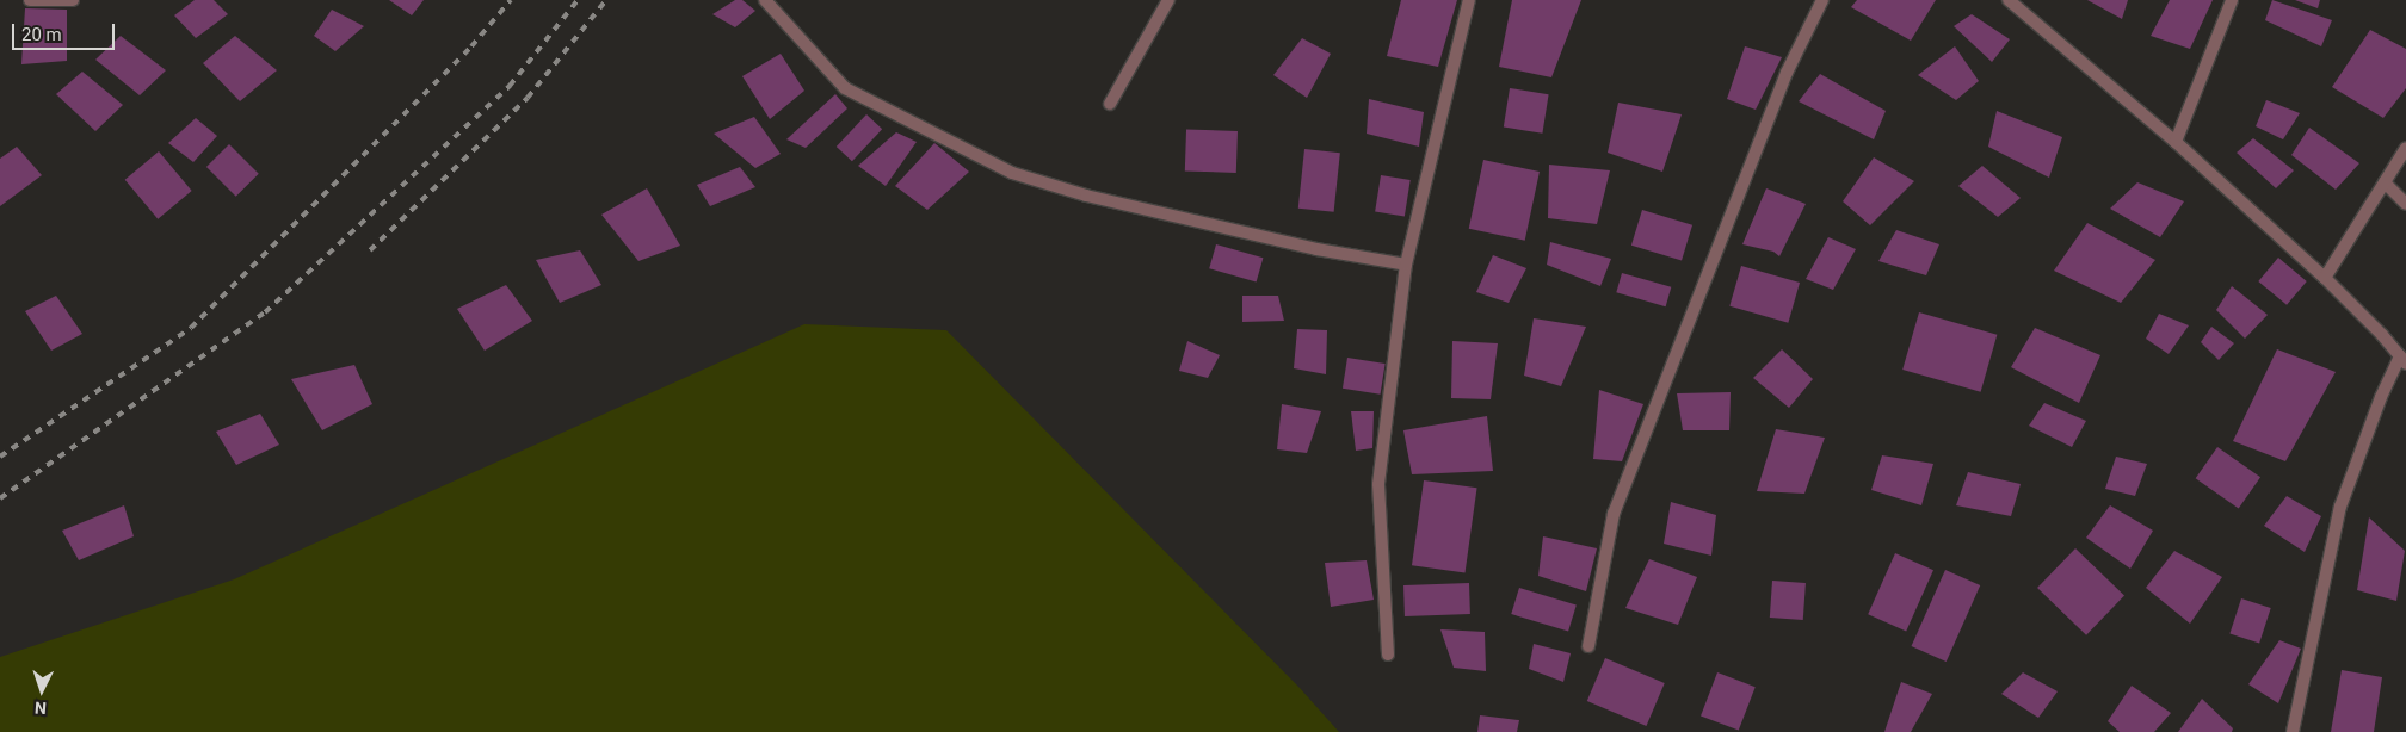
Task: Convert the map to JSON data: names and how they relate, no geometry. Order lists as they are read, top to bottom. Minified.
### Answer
{"scale_bar":"20 m","north":"bottom"}
